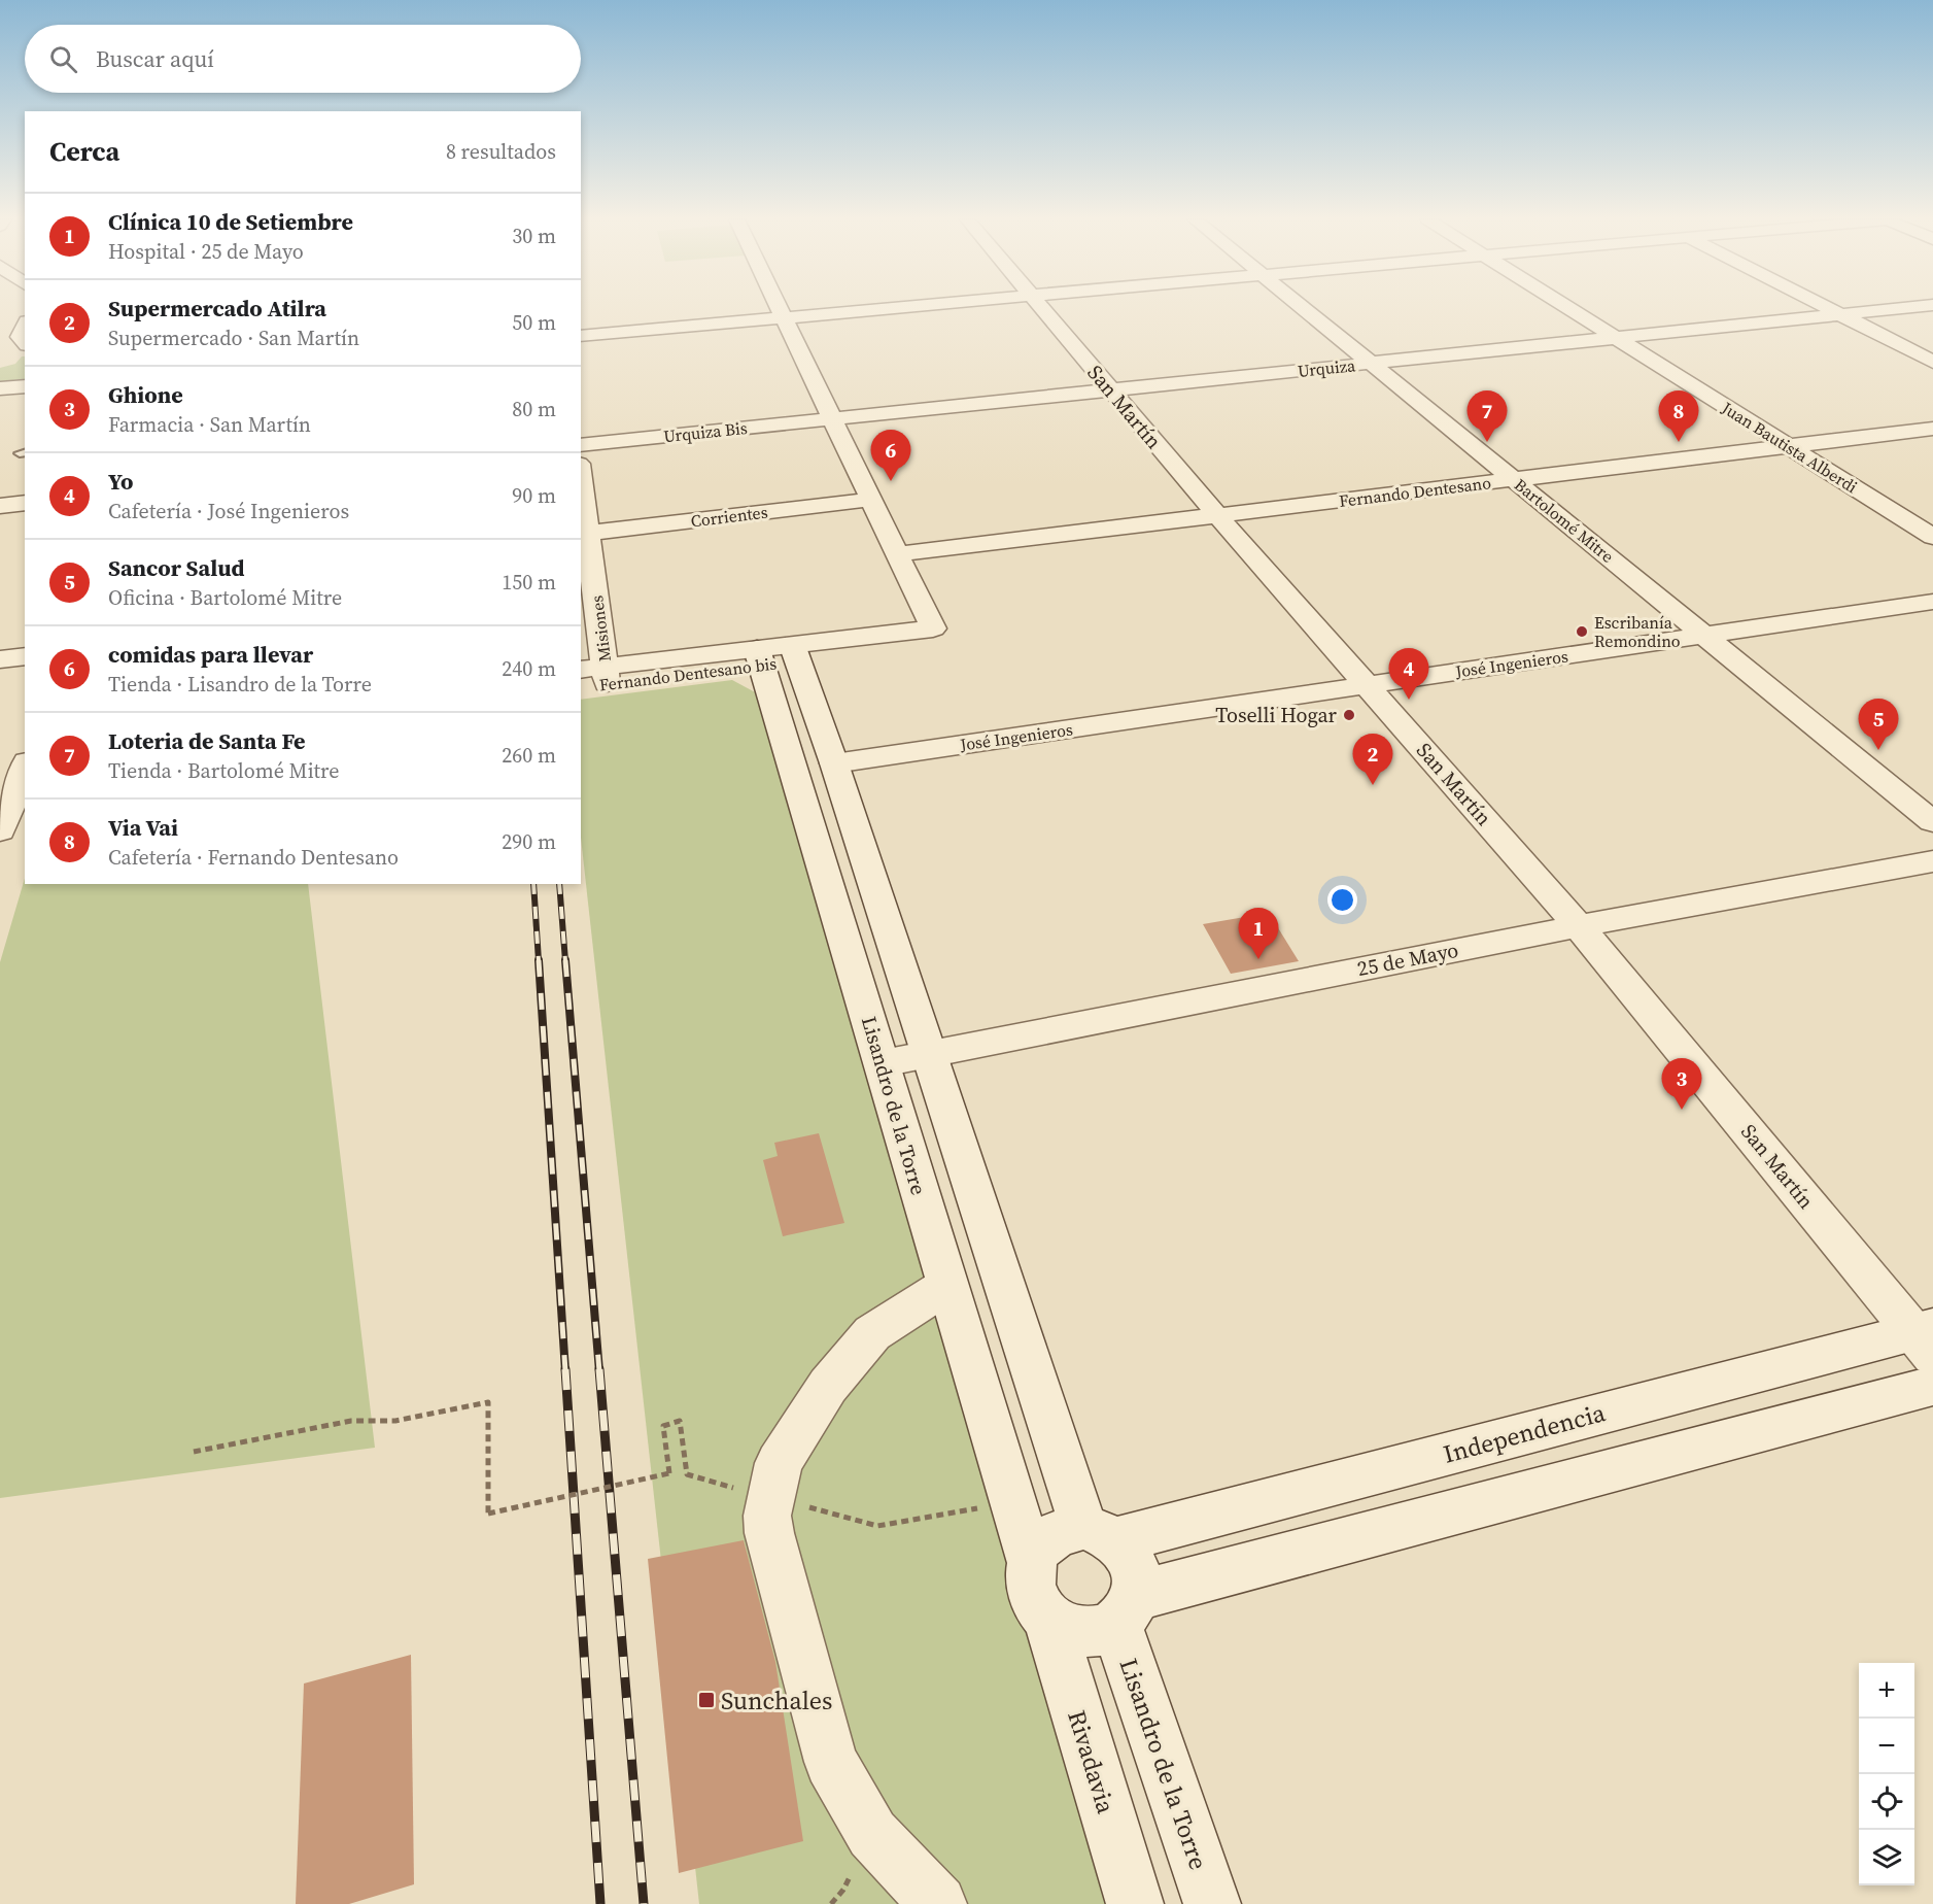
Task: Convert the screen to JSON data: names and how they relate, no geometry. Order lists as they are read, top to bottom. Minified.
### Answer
{"streets":{"street":["Urquiza","San Martín","Urquiza Bis","Juan Bautista Alberdi","Fernando Dentesano","Corrientes","Bartolomé Mitre","Misiones","José Ingenieros","Fernando Dentesano bis","25 de Mayo","Lisandro de la Torre","Independencia","Rivadavia"]},"crossings":[["Urquiza","San Martín"],["Urquiza","Urquiza Bis"],["Urquiza","Juan Bautista Alberdi"],["Urquiza","Bartolomé Mitre"],["San Martín","Fernando Dentesano"],["San Martín","José Ingenieros"],["San Martín","25 de Mayo"],["San Martín","Independencia"],["Juan Bautista Alberdi","Fernando Dentesano"],["Fernando Dentesano","Bartolomé Mitre"],["Corrientes","Misiones"],["Bartolomé Mitre","José Ingenieros"],["Misiones","Fernando Dentesano bis"],["Fernando Dentesano bis","Lisandro de la Torre"],["25 de Mayo","Lisandro de la Torre"],["Lisandro de la Torre","Independencia"],["Lisandro de la Torre","Rivadavia"],["Independencia","Rivadavia"]],"places":{"other":["Escribanía Remondino","Toselli Hogar"],"transit":["Sunchales"]},"page":{"search":"Buscar aquí","heading":["Cerca","8 resultados"],"list":[{"mark":"1","name":"Clínica 10 de Setiembre","note":"Hospital · 25 de Mayo","value":"30 m"},{"mark":"2","name":"Supermercado Atilra","note":"Supermercado · San Martín","value":"50 m"},{"mark":"3","name":"Ghione","note":"Farmacia · San Martín","value":"80 m"},{"mark":"4","name":"Yo","note":"Cafetería · José Ingenieros","value":"90 m"},{"mark":"5","name":"Sancor Salud","note":"Oficina · Bartolomé Mitre","value":"150 m"},{"mark":"6","name":"comidas para llevar","note":"Tienda · Lisandro de la Torre","value":"240 m"},{"mark":"7","name":"Loteria de Santa Fe","note":"Tienda · Bartolomé Mitre","value":"260 m"},{"mark":"8","name":"Via Vai","note":"Cafetería · Fernando Dentesano","value":"290 m"}],"pins":["7","8","6","4","5","2","1","3"],"map_buttons":["+","−"]}}
